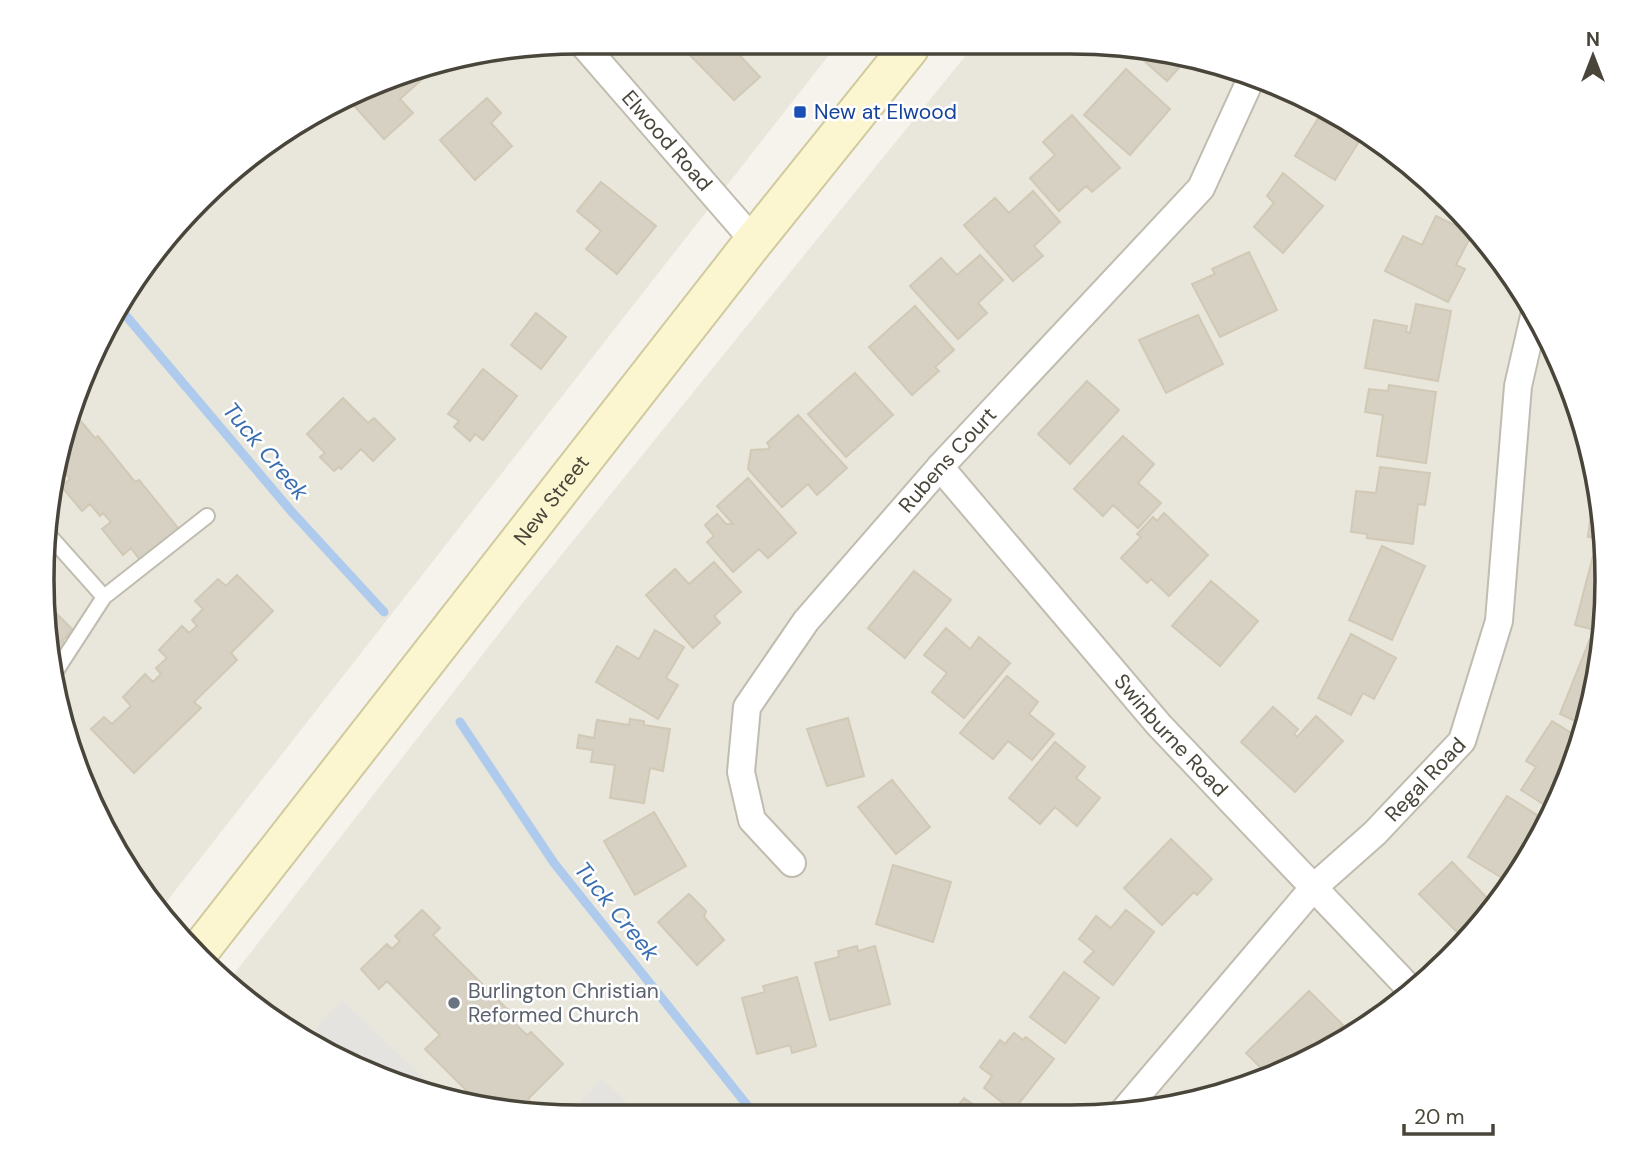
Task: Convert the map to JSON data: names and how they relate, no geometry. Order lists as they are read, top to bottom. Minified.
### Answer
{"streets":{"main road":["New Street"],"street":["Elwood Road","Rubens Court","Swinburne Road","Regal Road"]},"crossings":[["Elwood Road","New Street"],["Rubens Court","Swinburne Road"],["Swinburne Road","Regal Road"]],"water":["Tuck Creek"],"places":{"transit":["New at Elwood"],"other":["Burlington Christian Reformed Church"]},"scale_bar":"20 m","north":"top"}
